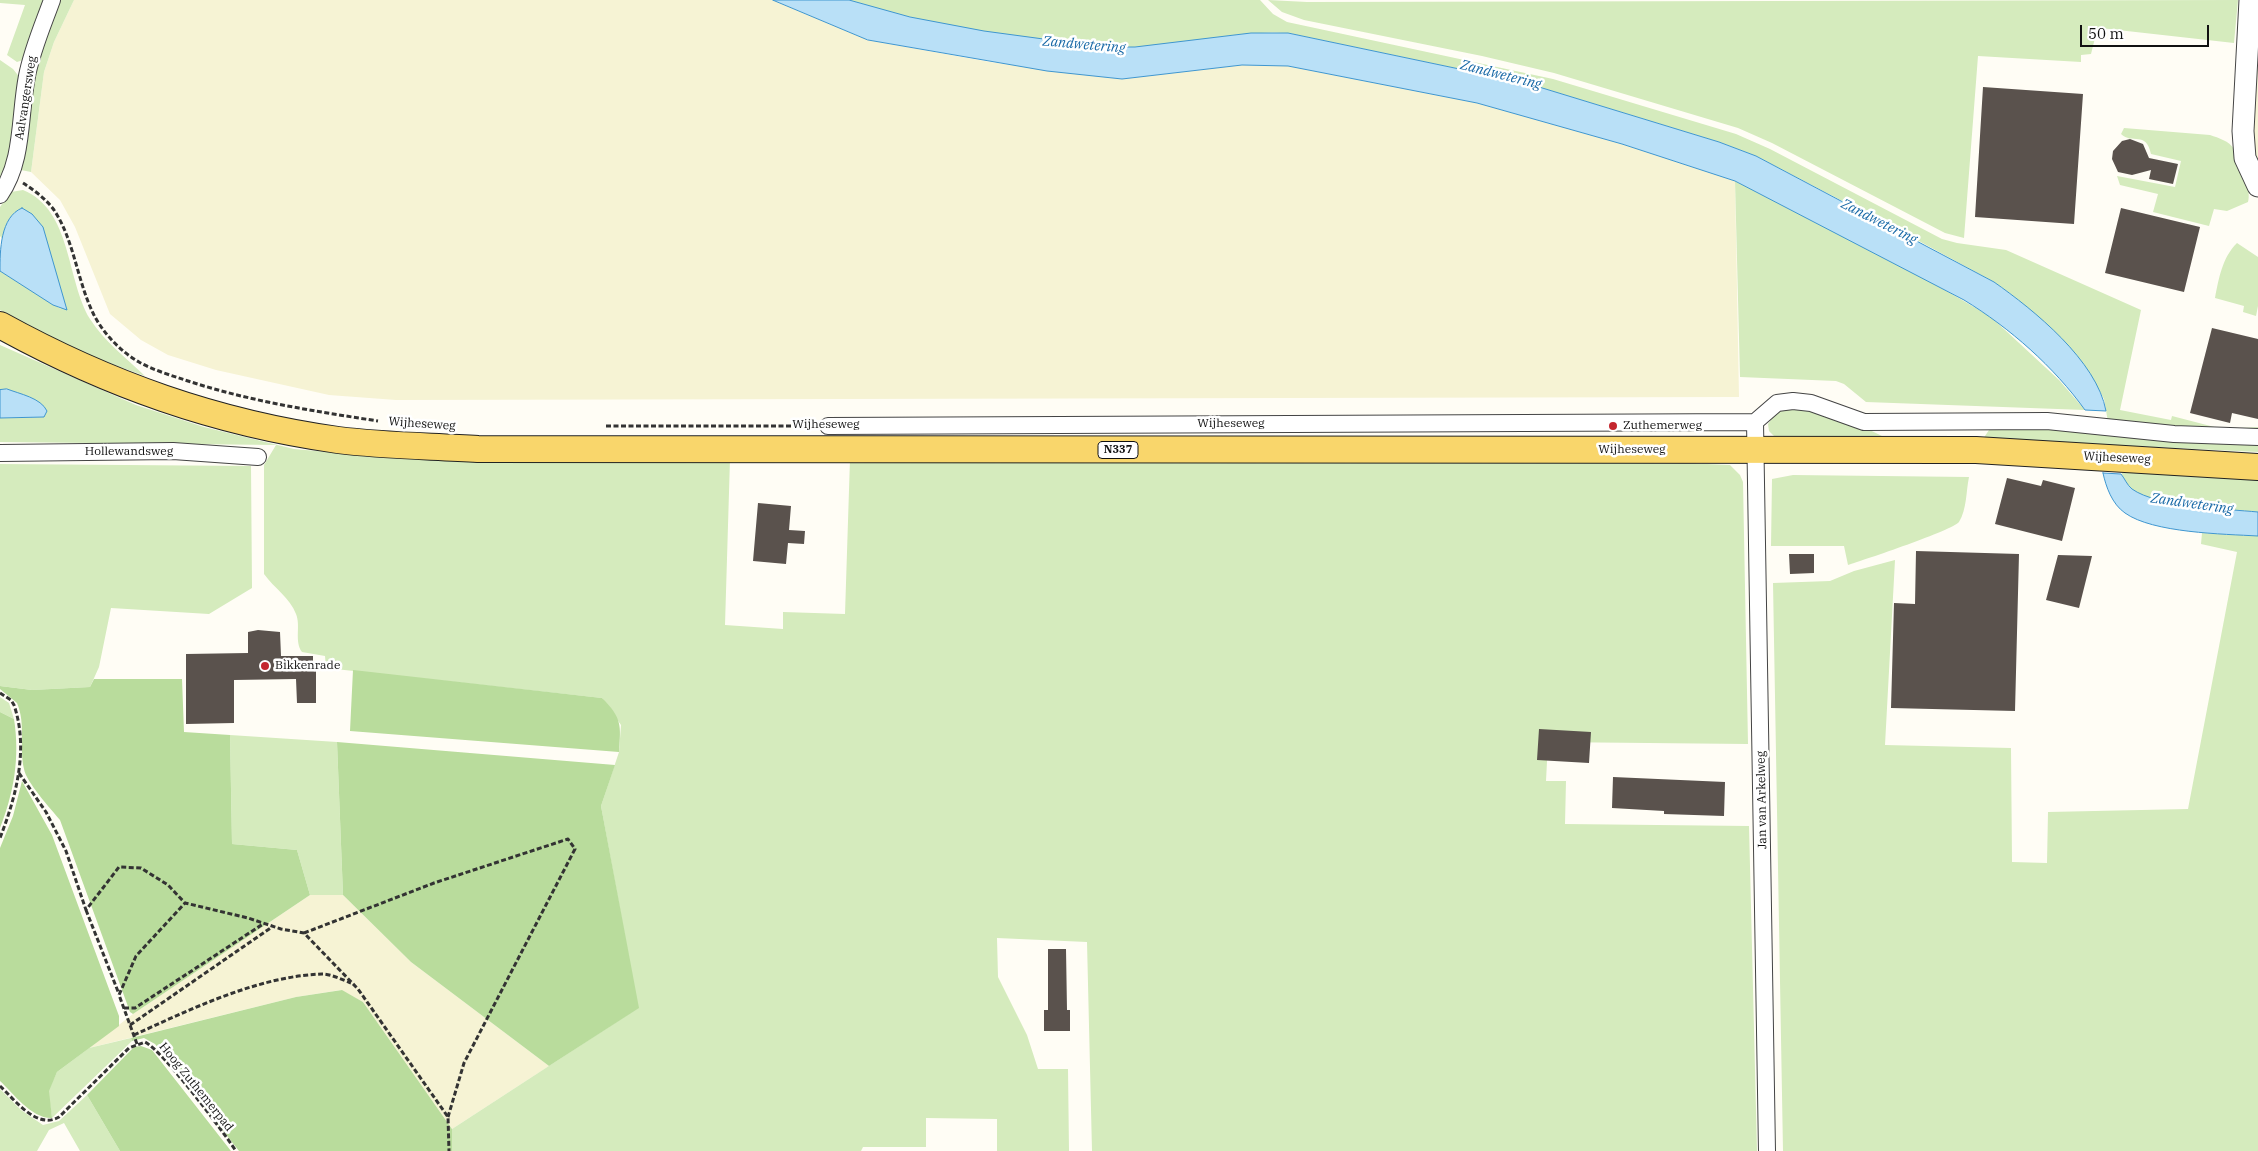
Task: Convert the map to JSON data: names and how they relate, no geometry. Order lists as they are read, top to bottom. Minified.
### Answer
{"streets":{"main road":["Wijheseweg","N337"],"street":["Aalvangersweg","Hollewandsweg","Jan van Arkelweg"],"path":["Hoog Zuthemerpad"]},"crossings":[["Aalvangersweg","Wijheseweg"],["Wijheseweg","Jan van Arkelweg"]],"water":["Zandwetering"],"places":["Zuthemerweg","Bikkenrade"],"scale_bar":"50 m"}
